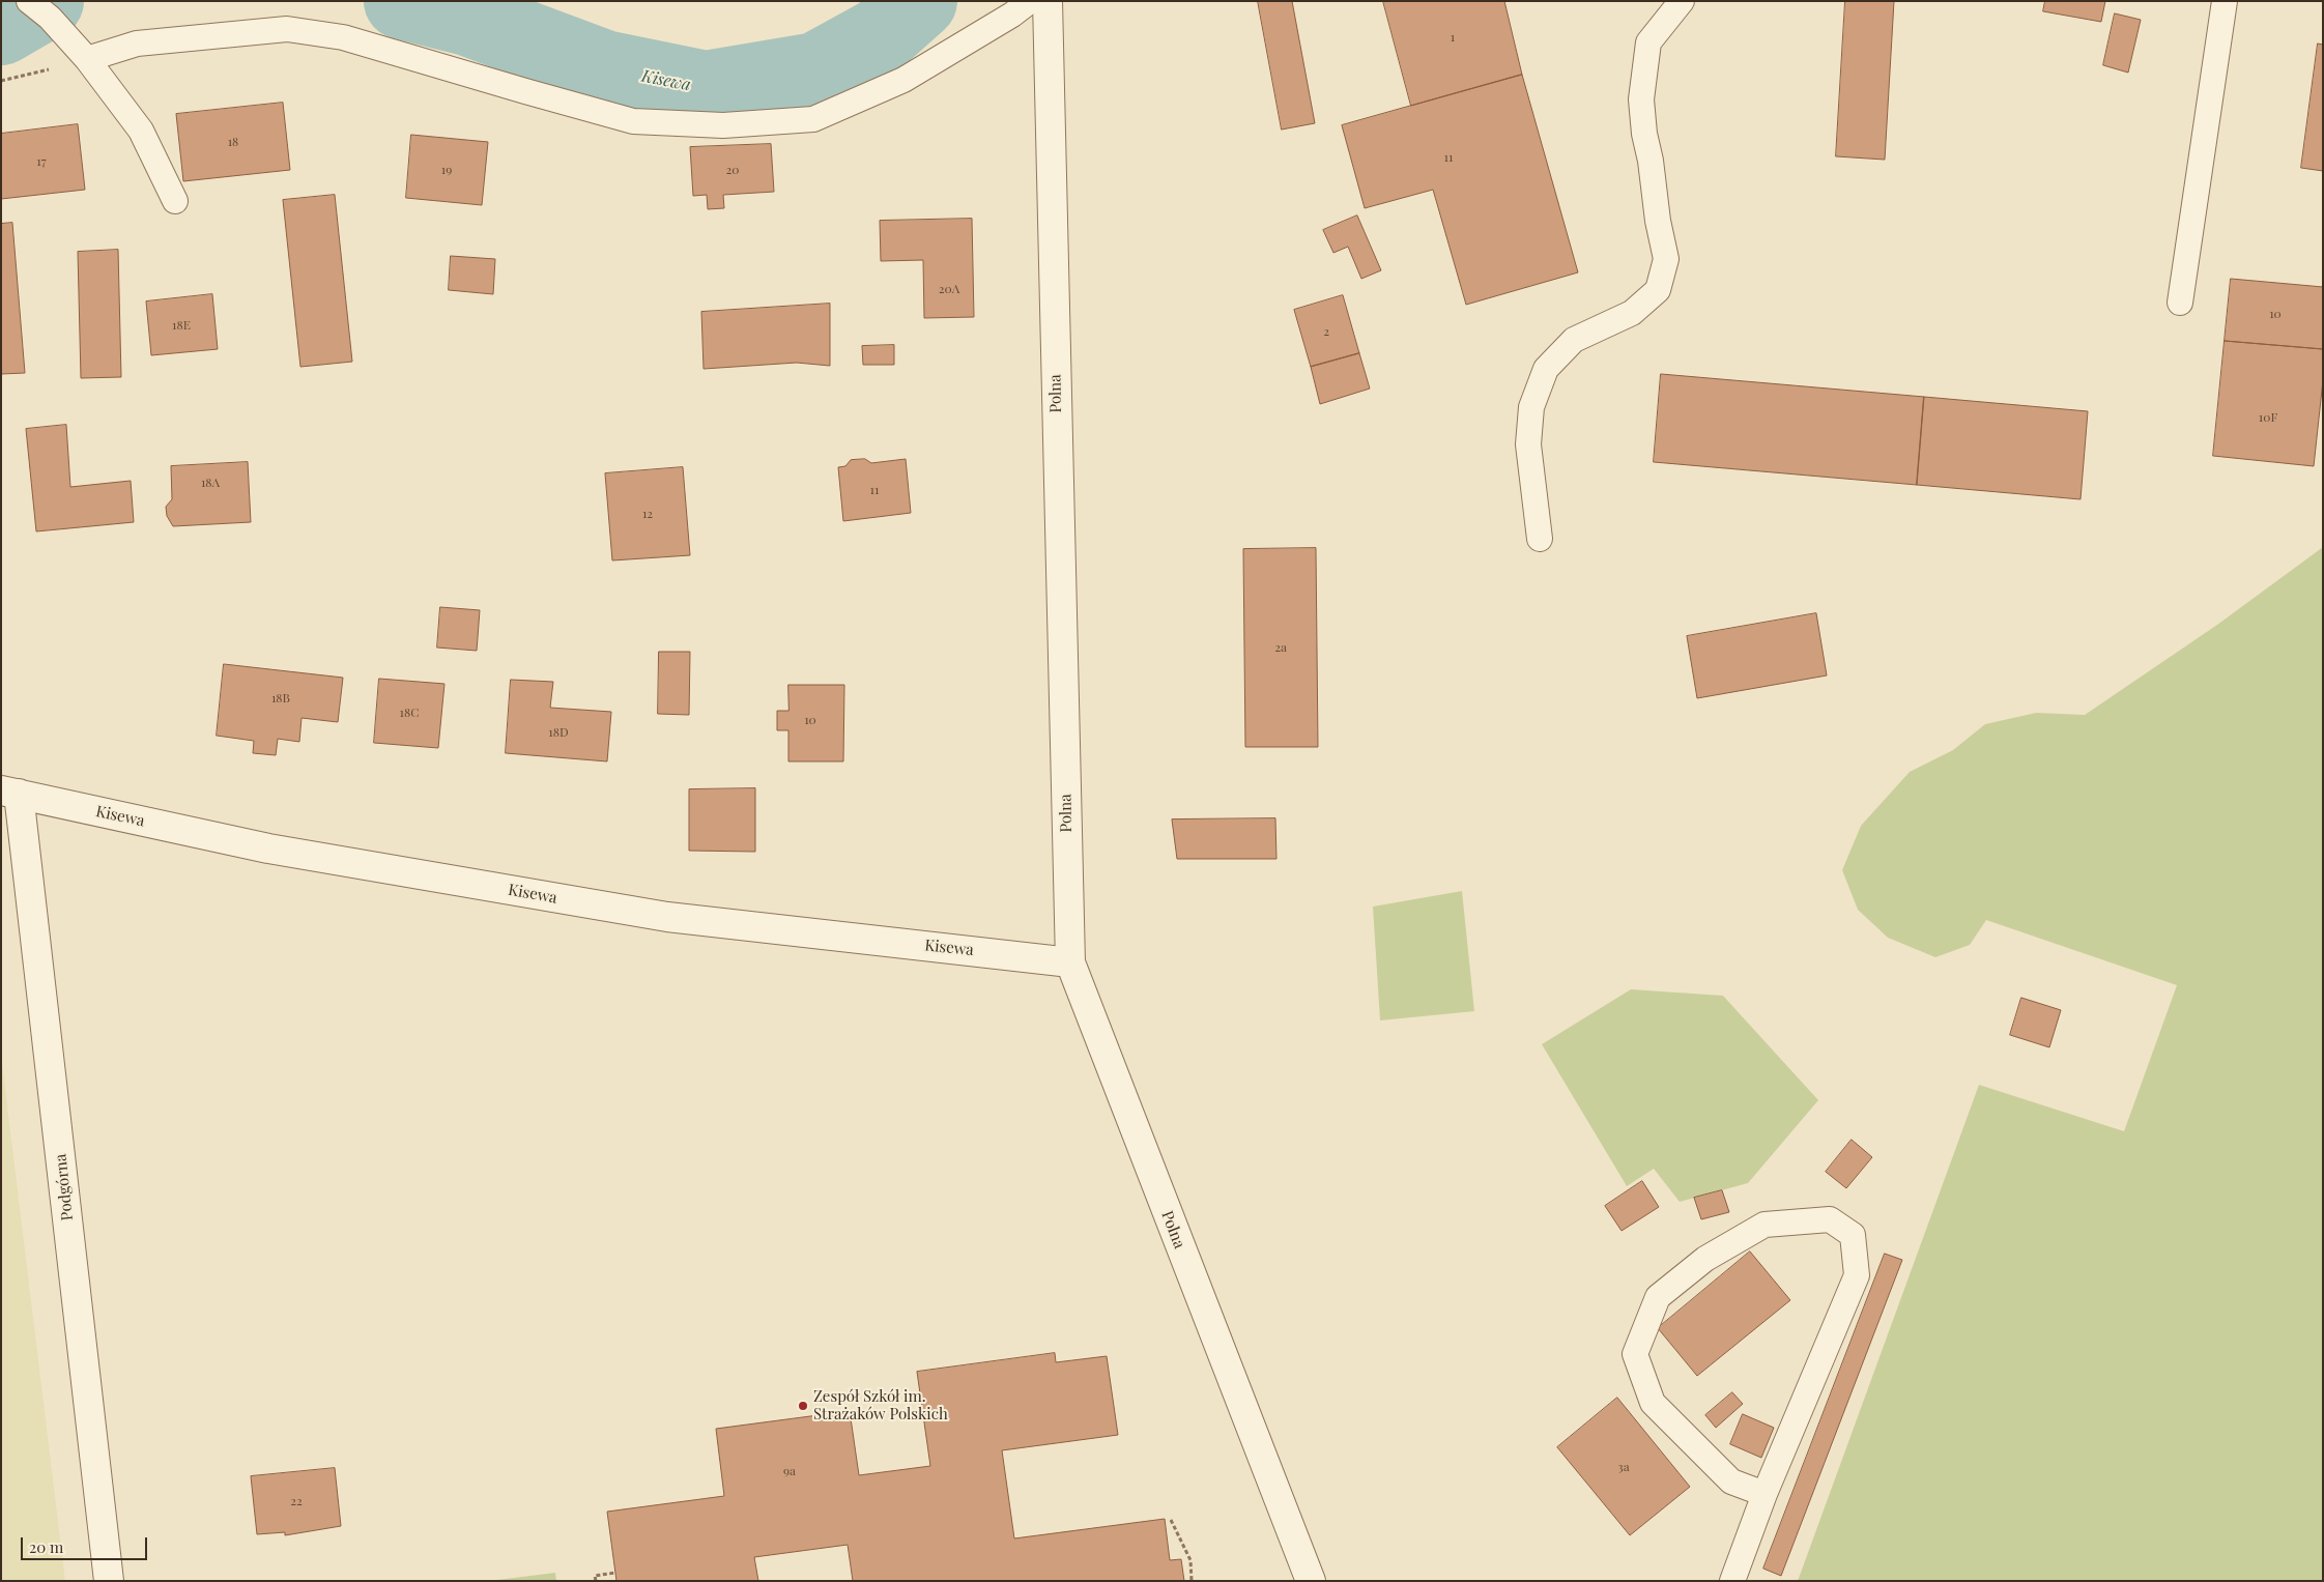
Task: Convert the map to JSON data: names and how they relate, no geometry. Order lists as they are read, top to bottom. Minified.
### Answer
{"streets":{"street":["Polna","Kisewa","Podgórna"]},"crossings":[["Polna","Kisewa"],["Kisewa","Podgórna"]],"water":["Kisewa"],"places":["Zespół Szkół im. Strażaków Polskich"],"house_numbers":["1","18","11","17","19","20","20A","10","18E","2","10F","18A","11","12","2a","18B","18C","10","18D","3a","9a","22"],"scale_bar":"20 m"}
